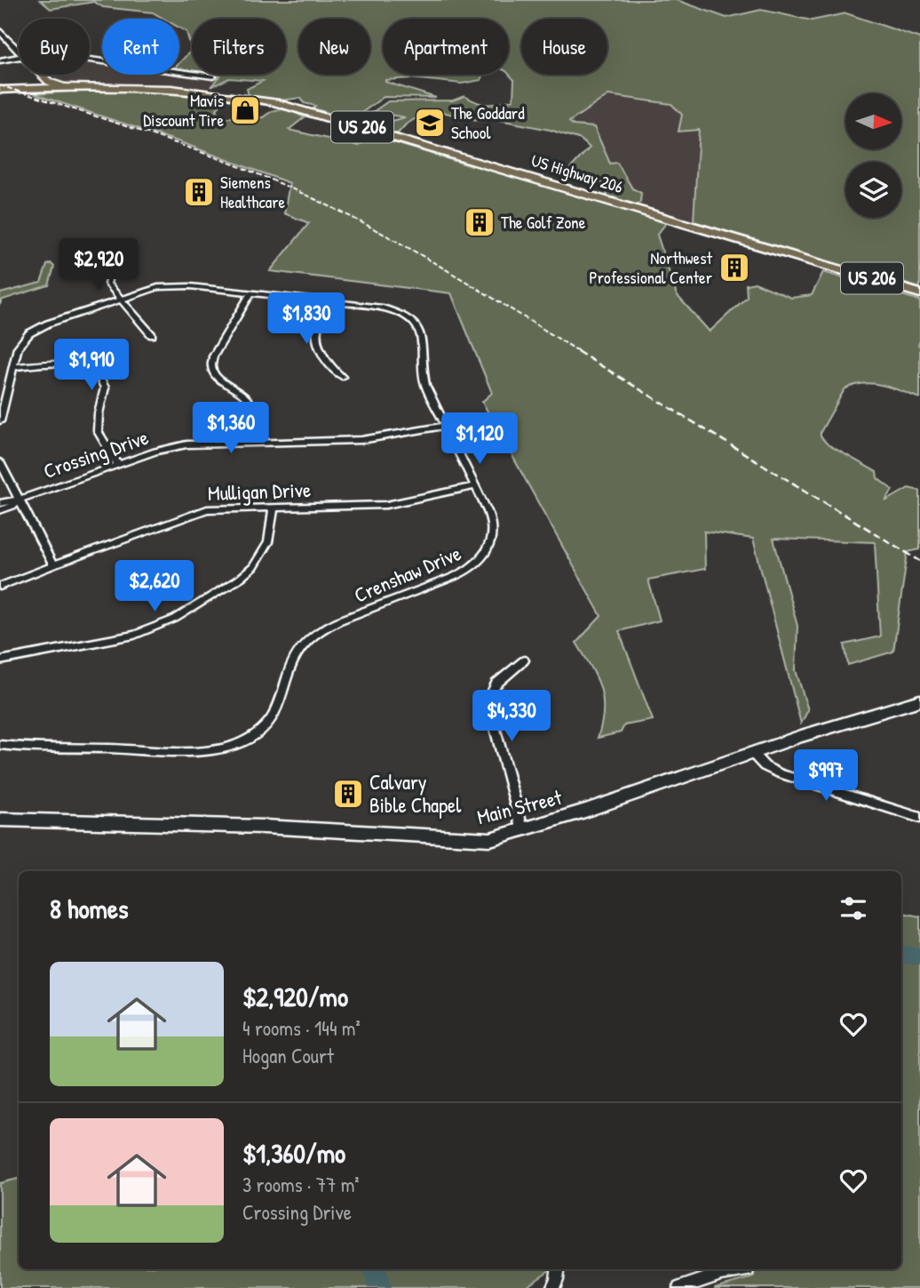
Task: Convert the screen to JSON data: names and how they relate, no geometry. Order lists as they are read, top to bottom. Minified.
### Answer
{"streets":{"highway":["US 206","US Highway 206"],"street":["Crossing Drive","Mulligan Drive","Crenshaw Drive","Main Street"]},"crossings":[["Crossing Drive","Crenshaw Drive"],["Mulligan Drive","Crenshaw Drive"]],"places":{"shop":["Mavis Discount Tire"],"school or university":["The Goddard School"],"building":["Siemens Healthcare","The Golf Zone","Northwest Professional Center","Calvary Bible Chapel"]},"north":"right","page":{"chip":["Buy","Rent","Filters","New","Apartment","House"],"price":["$2,920","$1,830","$1,910","$1,360","$1,120","$2,620","$4,330","$997"],"heading":"8 homes","list":[{"name":"$2,920/mo","note":"4 rooms · 144 m² · Hogan Court"},{"name":"$1,360/mo","note":"3 rooms · 77 m² · Crossing Drive"}]}}
